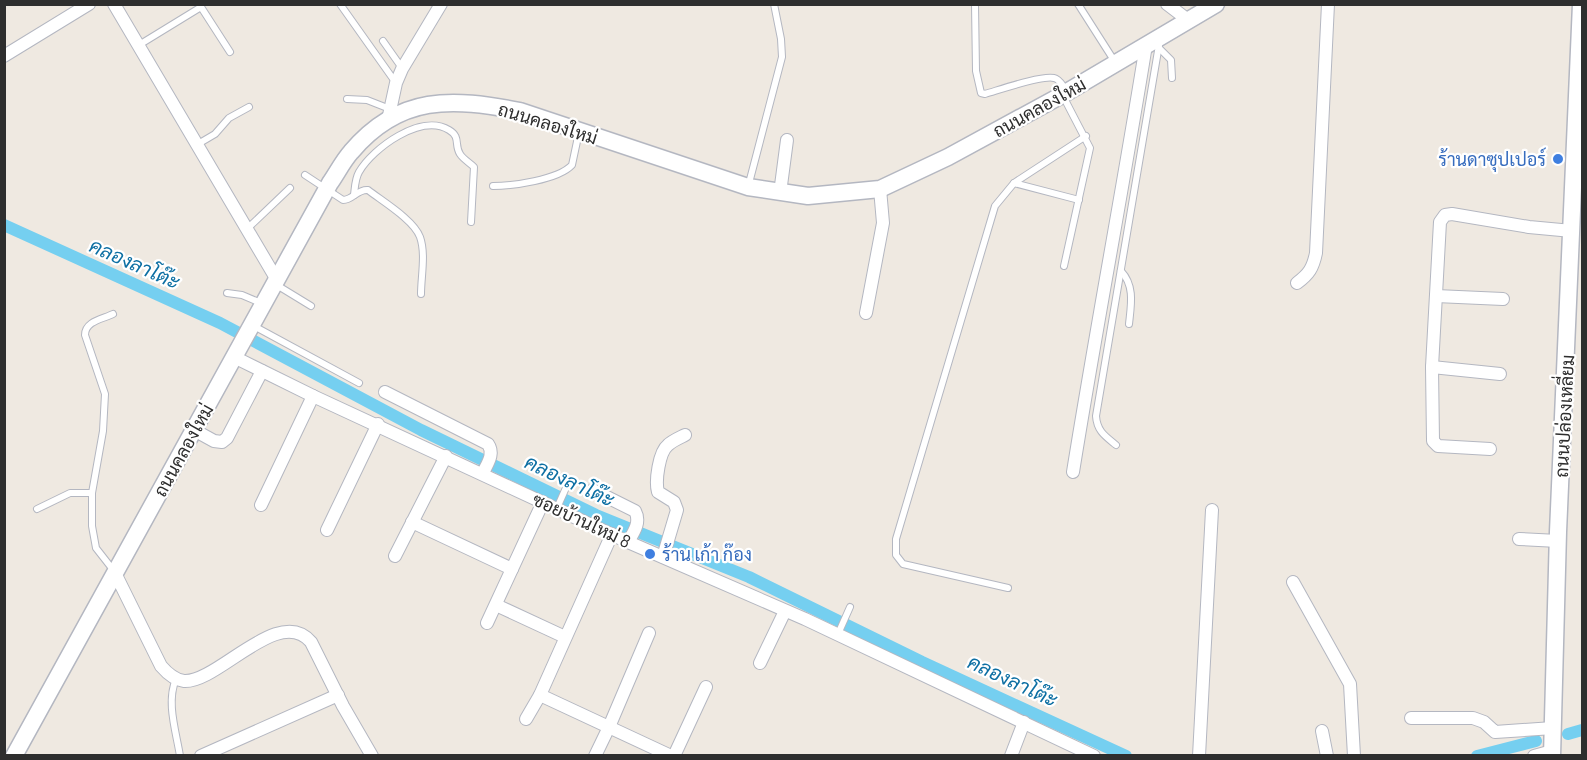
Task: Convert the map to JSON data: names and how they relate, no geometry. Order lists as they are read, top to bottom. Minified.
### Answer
{"streets":{"street":["ถนนคลองใหม่","ถนนปล่องเหลี่ยม","ซอยบ้านใหม่ 8"]},"crossings":[["ถนนคลองใหม่","ซอยบ้านใหม่ 8"]],"water":["คลองลาโต๊ะ"],"places":["ร้านดาซุปเปอร์","ร้าน เก้า ก๊อง"]}
